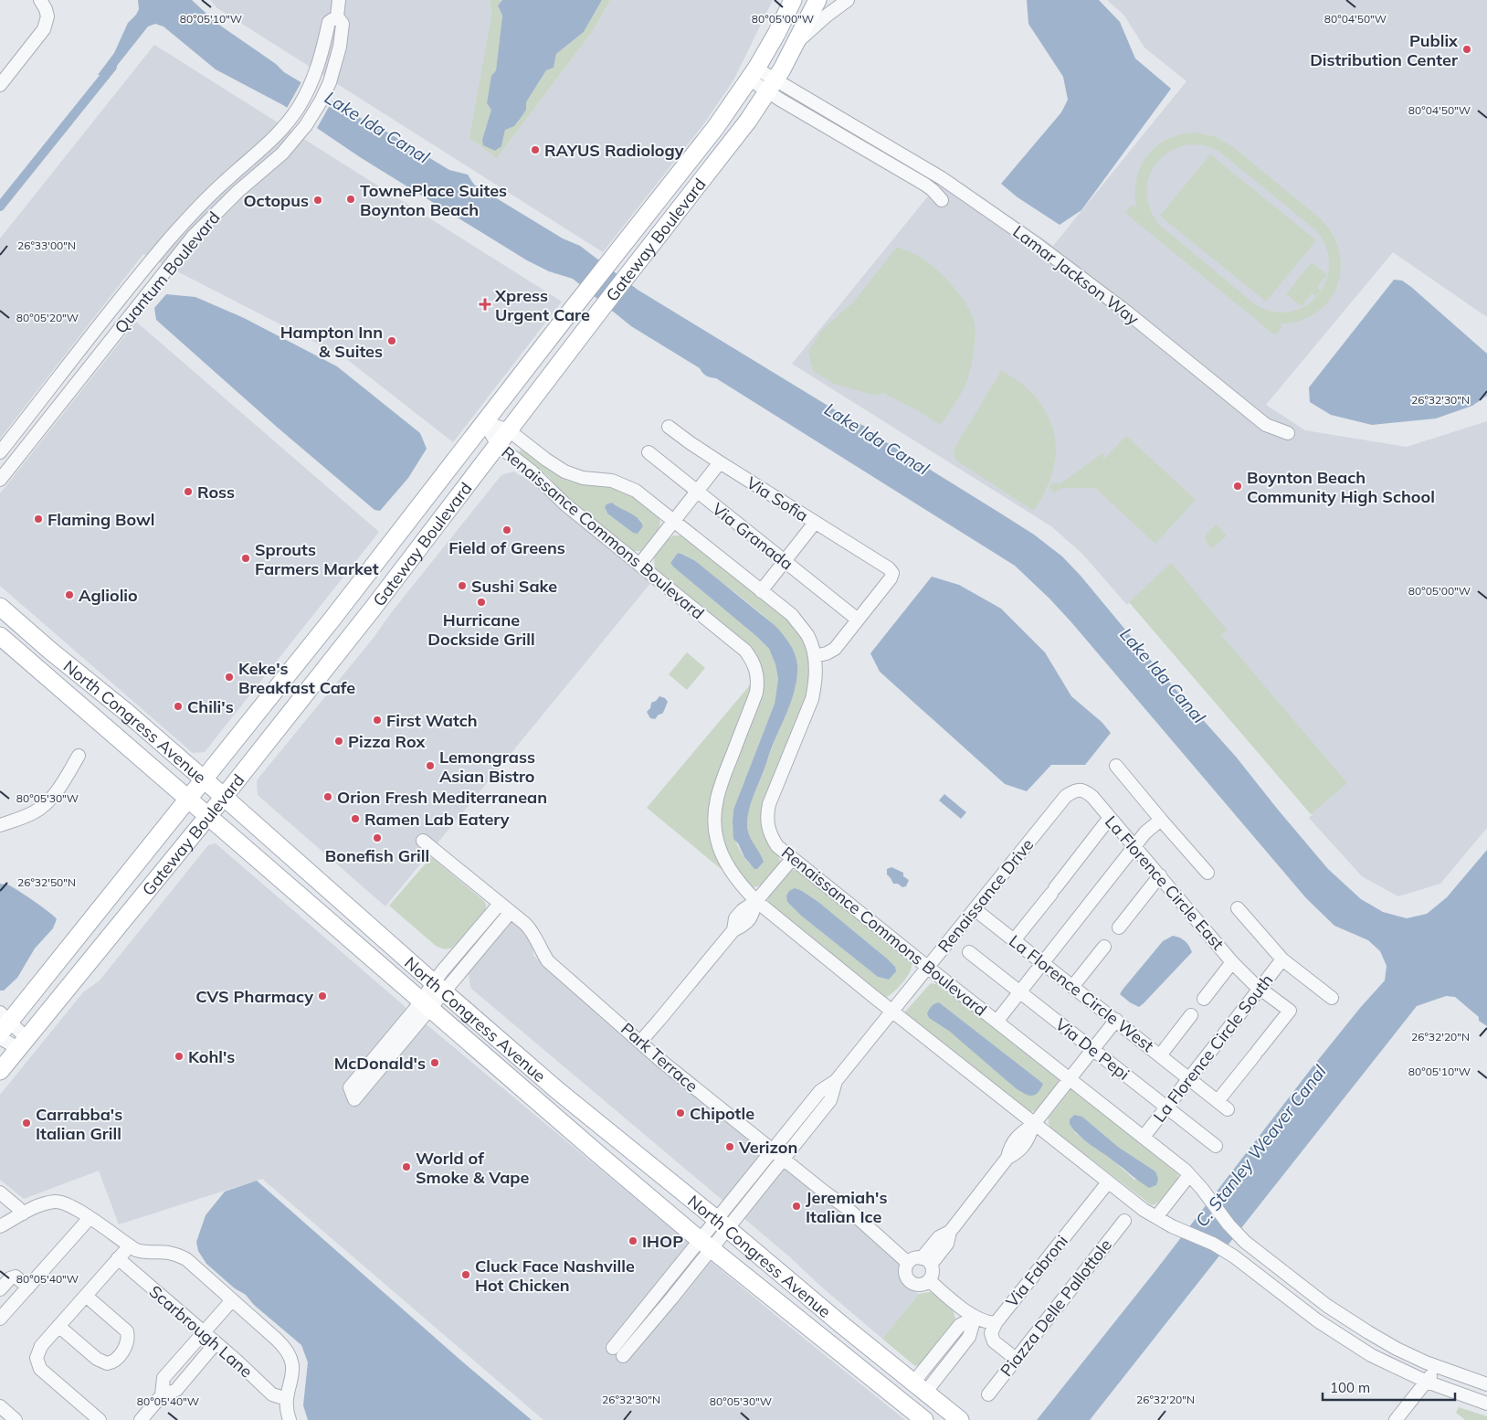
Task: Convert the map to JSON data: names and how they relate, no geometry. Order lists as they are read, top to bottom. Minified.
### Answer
{"streets":{"main road":["Gateway Boulevard","North Congress Avenue"],"street":["Quantum Boulevard","Lamar Jackson Way","Via Sofia","Renaissance Commons Boulevard","Via Granada","La Florence Circle East","Renaissance Drive","La Florence Circle West","La Florence Circle South","Via De Pepi","Park Terrace","Via Fabroni","Piazza Delle Pallottole","Scarbrough Lane"]},"crossings":[["Gateway Boulevard","Lamar Jackson Way"],["Gateway Boulevard","Renaissance Commons Boulevard"],["Gateway Boulevard","North Congress Avenue"],["Via Sofia","Via Granada"],["Renaissance Commons Boulevard","Renaissance Drive"],["Renaissance Commons Boulevard","La Florence Circle South"],["Renaissance Commons Boulevard","Via Fabroni"],["North Congress Avenue","Renaissance Drive"],["La Florence Circle East","Renaissance Drive"],["La Florence Circle East","La Florence Circle West"],["La Florence Circle East","La Florence Circle South"],["Renaissance Drive","La Florence Circle West"],["Renaissance Drive","Park Terrace"],["La Florence Circle West","La Florence Circle South"],["La Florence Circle South","Via De Pepi"],["Via Fabroni","Piazza Delle Pallottole"]],"water":["Lake Ida Canal","C. Stanley Weaver Canal"],"places":{"other":["Publix Distribution Center","RAYUS Radiology","TownePlace Suites Boynton Beach","Octopus","Hampton Inn & Suites","Boynton Beach Community High School","Ross","Flaming Bowl","Field of Greens","Sprouts Farmers Market","Sushi Sake","Agliolio","Hurricane Dockside Grill","Keke's Breakfast Cafe","Chili's","First Watch","Pizza Rox","Lemongrass Asian Bistro","Orion Fresh Mediterranean","Ramen Lab Eatery","Bonefish Grill","CVS Pharmacy","Kohl's","McDonald's","Chipotle","Carrabba's Italian Grill","Verizon","World of Smoke & Vape","Jeremiah's Italian Ice","IHOP","Cluck Face Nashville Hot Chicken"],"health":["Xpress Urgent Care"]},"scale_bar":"100 m","coordinates":["80°05'10\"W","80°05'00\"W","80°04'50\"W","26°33'00\"N","80°05'20\"W","26°32'30\"N","80°05'30\"W","26°32'50\"N","26°32'20\"N","80°05'40\"W"]}
